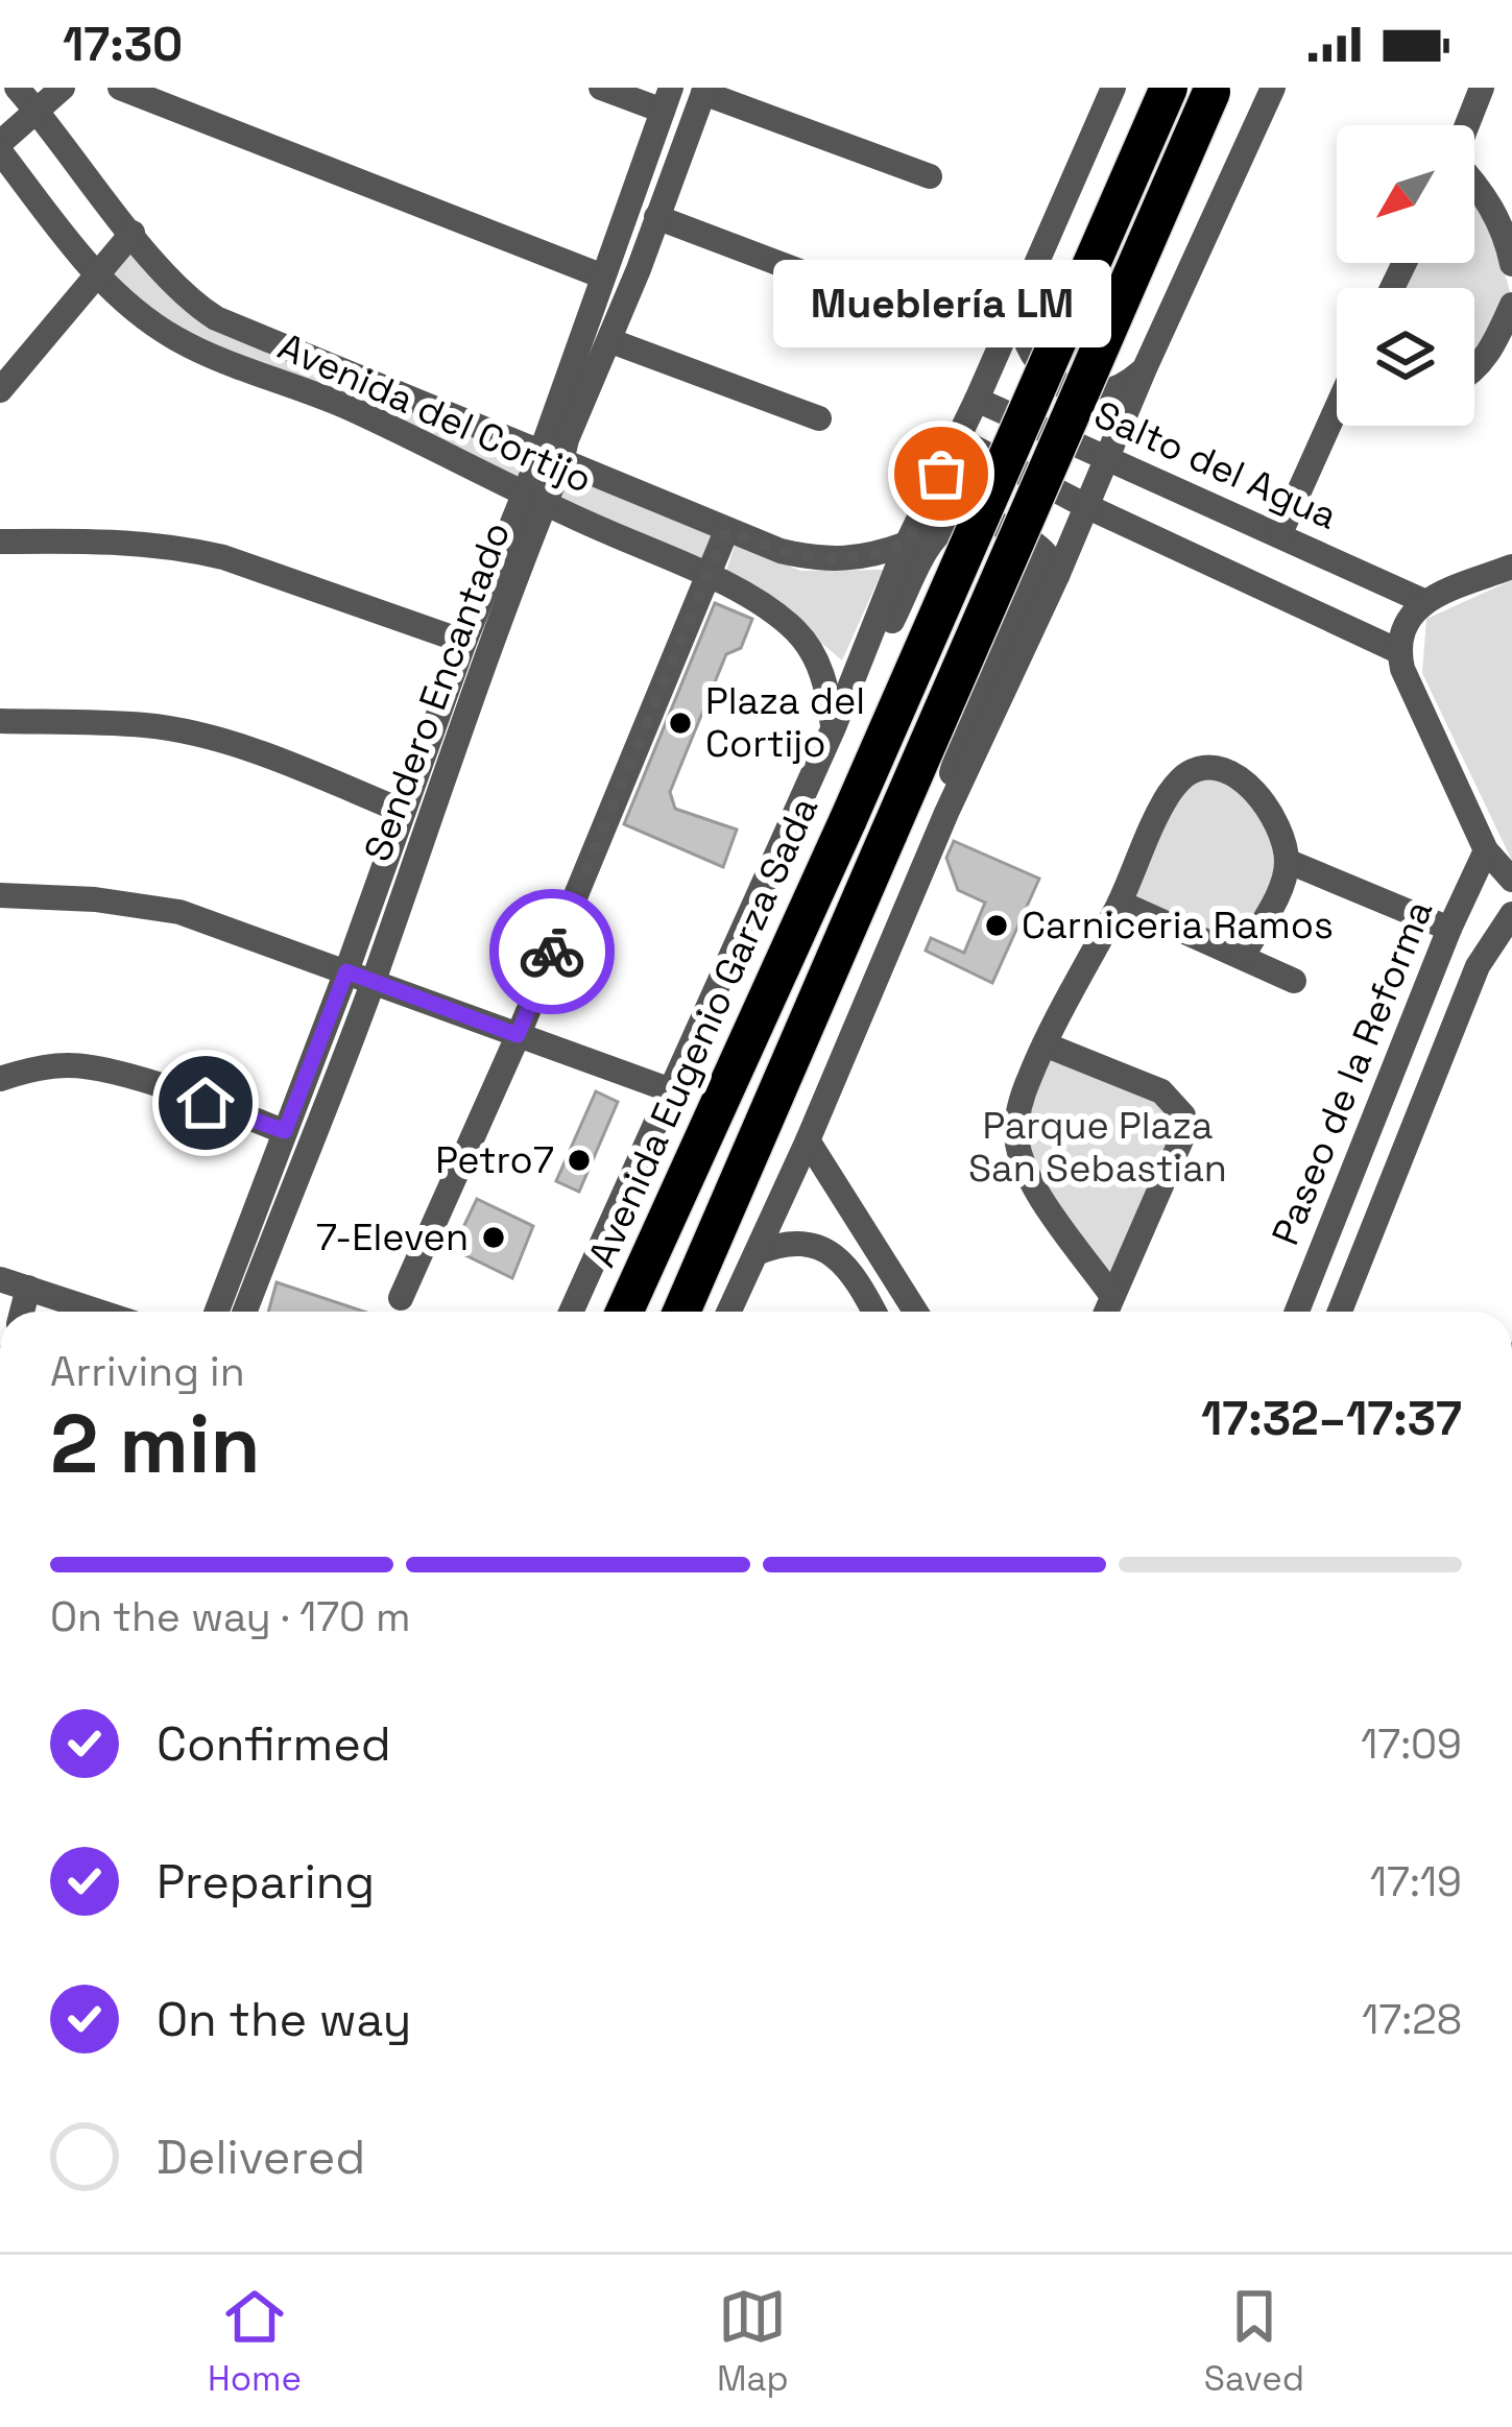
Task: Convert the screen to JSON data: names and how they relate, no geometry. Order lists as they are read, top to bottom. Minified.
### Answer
{"streets":{"highway":["Avenida Eugenio Garza Sada"],"street":["Avenida del Cortijo","Salto del Agua","Sendero Encantado","Paseo de la Reforma"]},"crossings":[["Avenida del Cortijo","Sendero Encantado"]],"parks":["Parque Plaza San Sebastian"],"places":["Mueblería LM","Plaza del Cortijo","Carniceria Ramos","Petro7","7-Eleven"],"north":"bottom left","page":{"status":"17:30","bubble":"Mueblería LM","heading":["2 min","Arriving in","17:32–17:37"],"bar":"On the way · 170 m","list":[["Confirmed","17:09"],["Preparing","17:19"],["On the way","17:28"],"Delivered"],"tabs":["Home","Map","Saved"]}}
